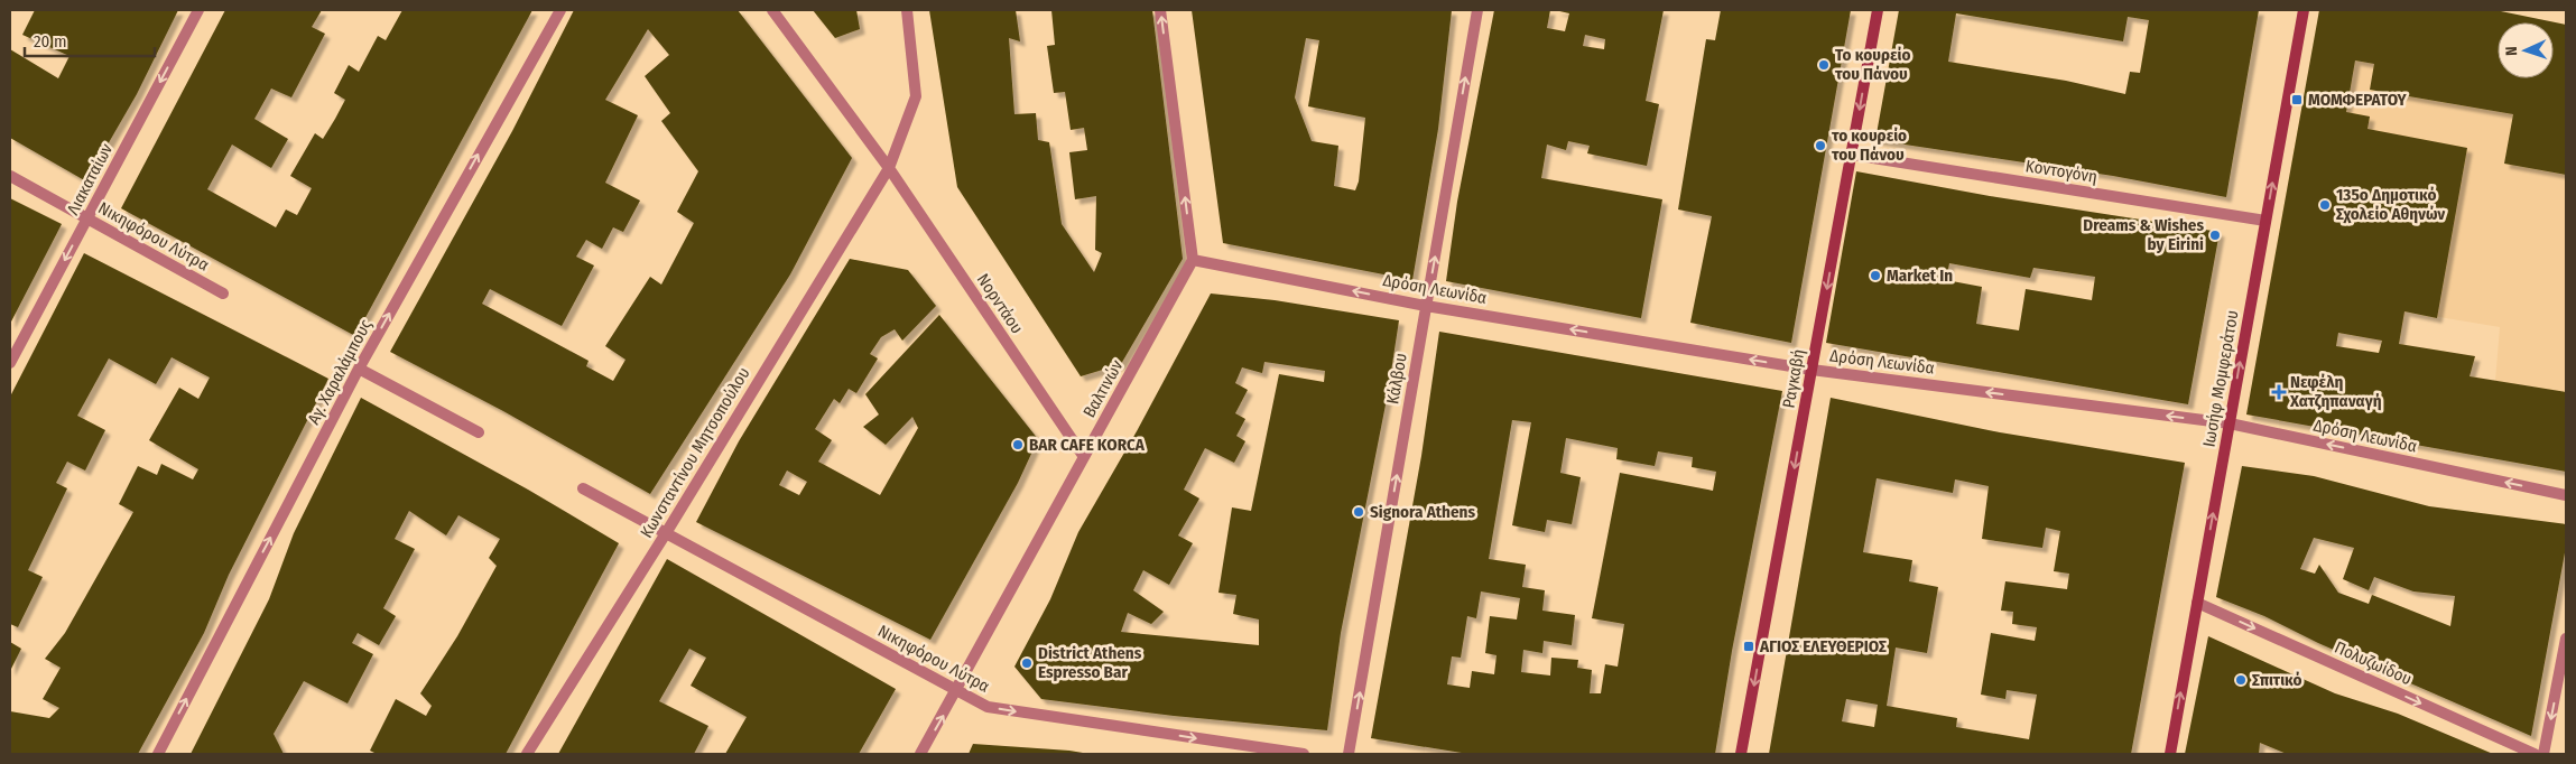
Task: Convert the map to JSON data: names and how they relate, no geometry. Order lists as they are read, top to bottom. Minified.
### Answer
{"streets":{"street":["Κοντογόνη","Λιακαταίων","Νικηφόρου Λύτρα","Δρόση Λεωνίδα","Νορντάου","Αγ. Χαραλάμπους","Κάλβου","Ραγκαβή","Ιωσήφ Μομφεράτου","Βαλτινών","Κωνσταντίνου Μητσοπούλου","Πολυζωίδου"]},"crossings":[["Κοντογόνη","Ραγκαβή"],["Κοντογόνη","Ιωσήφ Μομφεράτου"],["Λιακαταίων","Νικηφόρου Λύτρα"],["Νικηφόρου Λύτρα","Βαλτινών"],["Νικηφόρου Λύτρα","Κωνσταντίνου Μητσοπούλου"],["Δρόση Λεωνίδα","Κάλβου"],["Δρόση Λεωνίδα","Ραγκαβή"],["Δρόση Λεωνίδα","Ιωσήφ Μομφεράτου"],["Δρόση Λεωνίδα","Βαλτινών"],["Νορντάου","Βαλτινών"],["Νορντάου","Κωνσταντίνου Μητσοπούλου"],["Ιωσήφ Μομφεράτου","Πολυζωίδου"]],"one_way":["Λιακαταίων","Δρόση Λεωνίδα","Αγ. Χαραλάμπους","Κάλβου","Ραγκαβή","Ιωσήφ Μομφεράτου","Πολυζωίδου"],"places":{"other":["Το κουρείο του Πάνου","το κουρείο του Πάνου","135ο Δημοτικό Σχολείο Αθηνών","Dreams & Wishes by Eirini","Market In","BAR CAFE KORCA","Signora Athens","District Athens Espresso Bar","Σπιτικό"],"transit":["ΜΟΜΦΕΡΑΤΟΥ","ΑΓΙΟΣ ΕΛΕΥΘΕΡΙΟΣ"],"health":["Νεφέλη Χατζηπαναγή"]},"scale_bar":"20 m","north":"left"}
